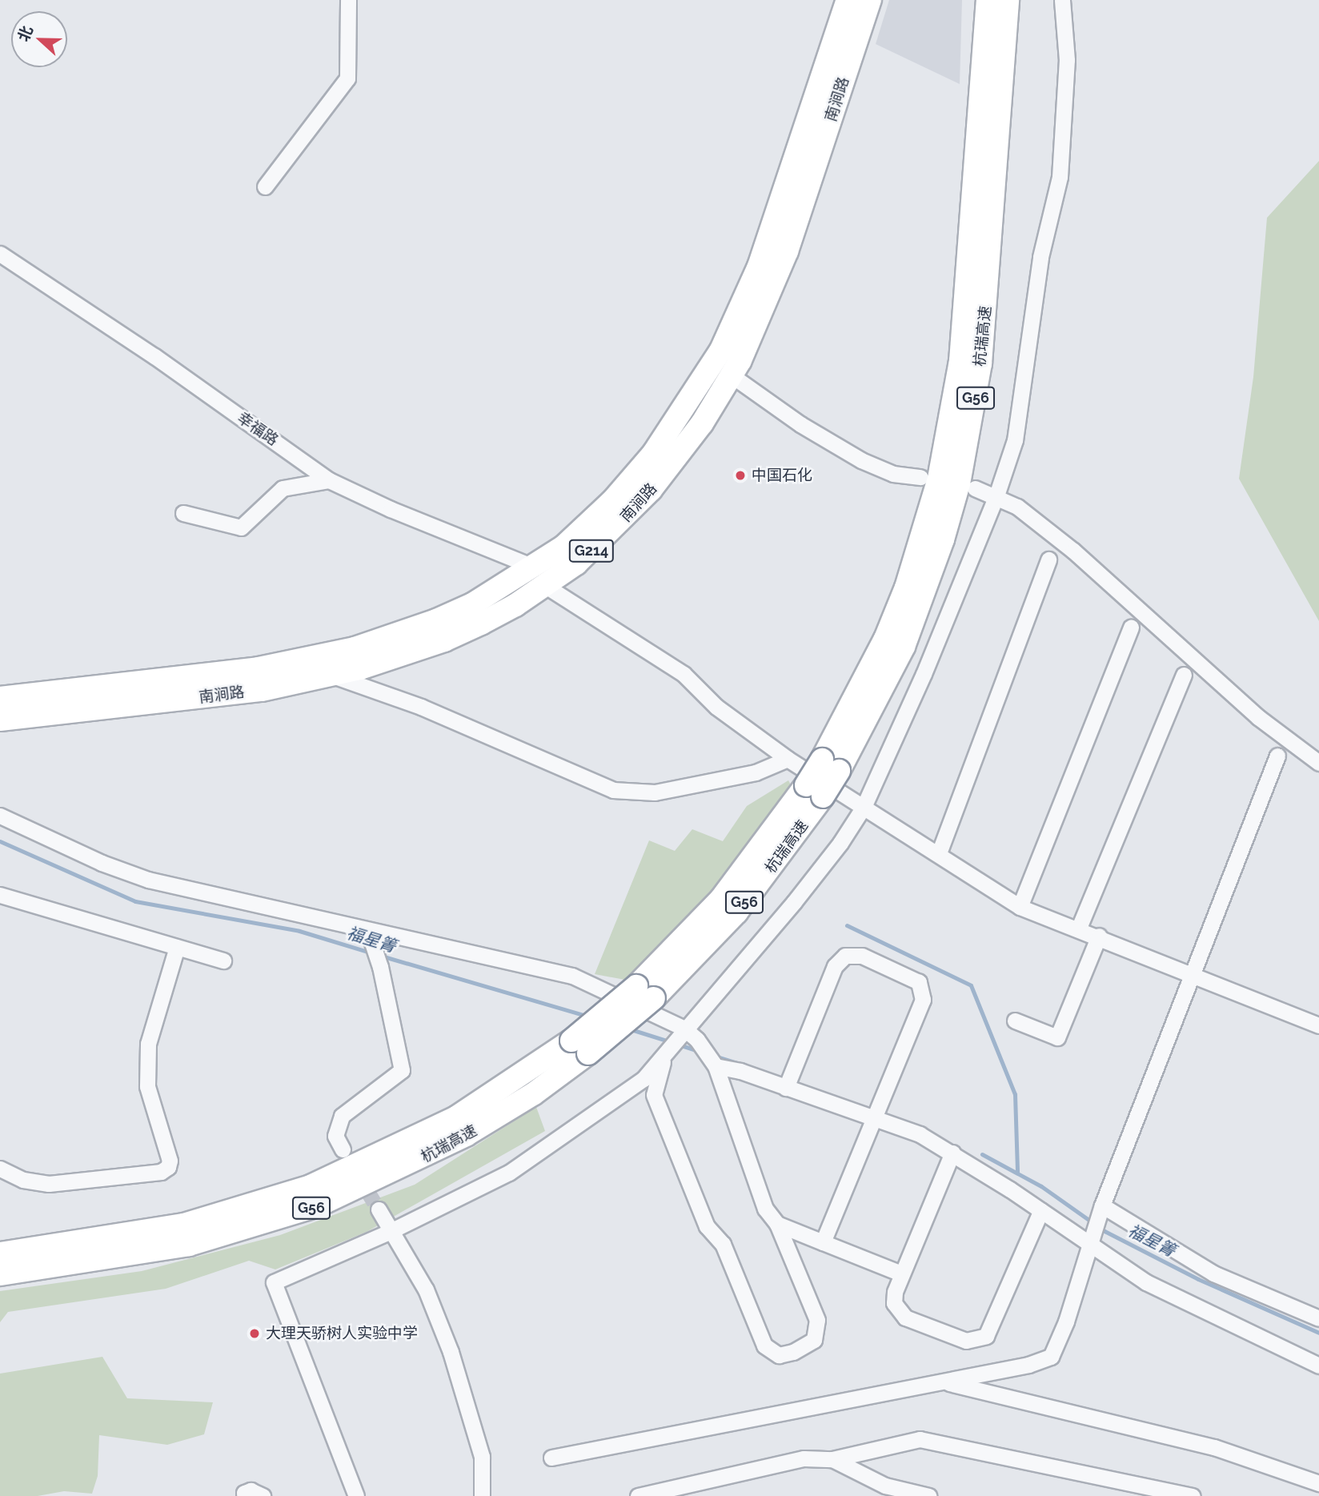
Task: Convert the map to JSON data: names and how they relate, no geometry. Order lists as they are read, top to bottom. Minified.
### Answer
{"streets":{"highway":["南涧路","杭瑞高速","G56","G214"],"street":["幸福路"]},"crossings":[["南涧路","幸福路"]],"water":["福星箐"],"places":["中国石化","大理天骄树人实验中学"],"north":"left"}
